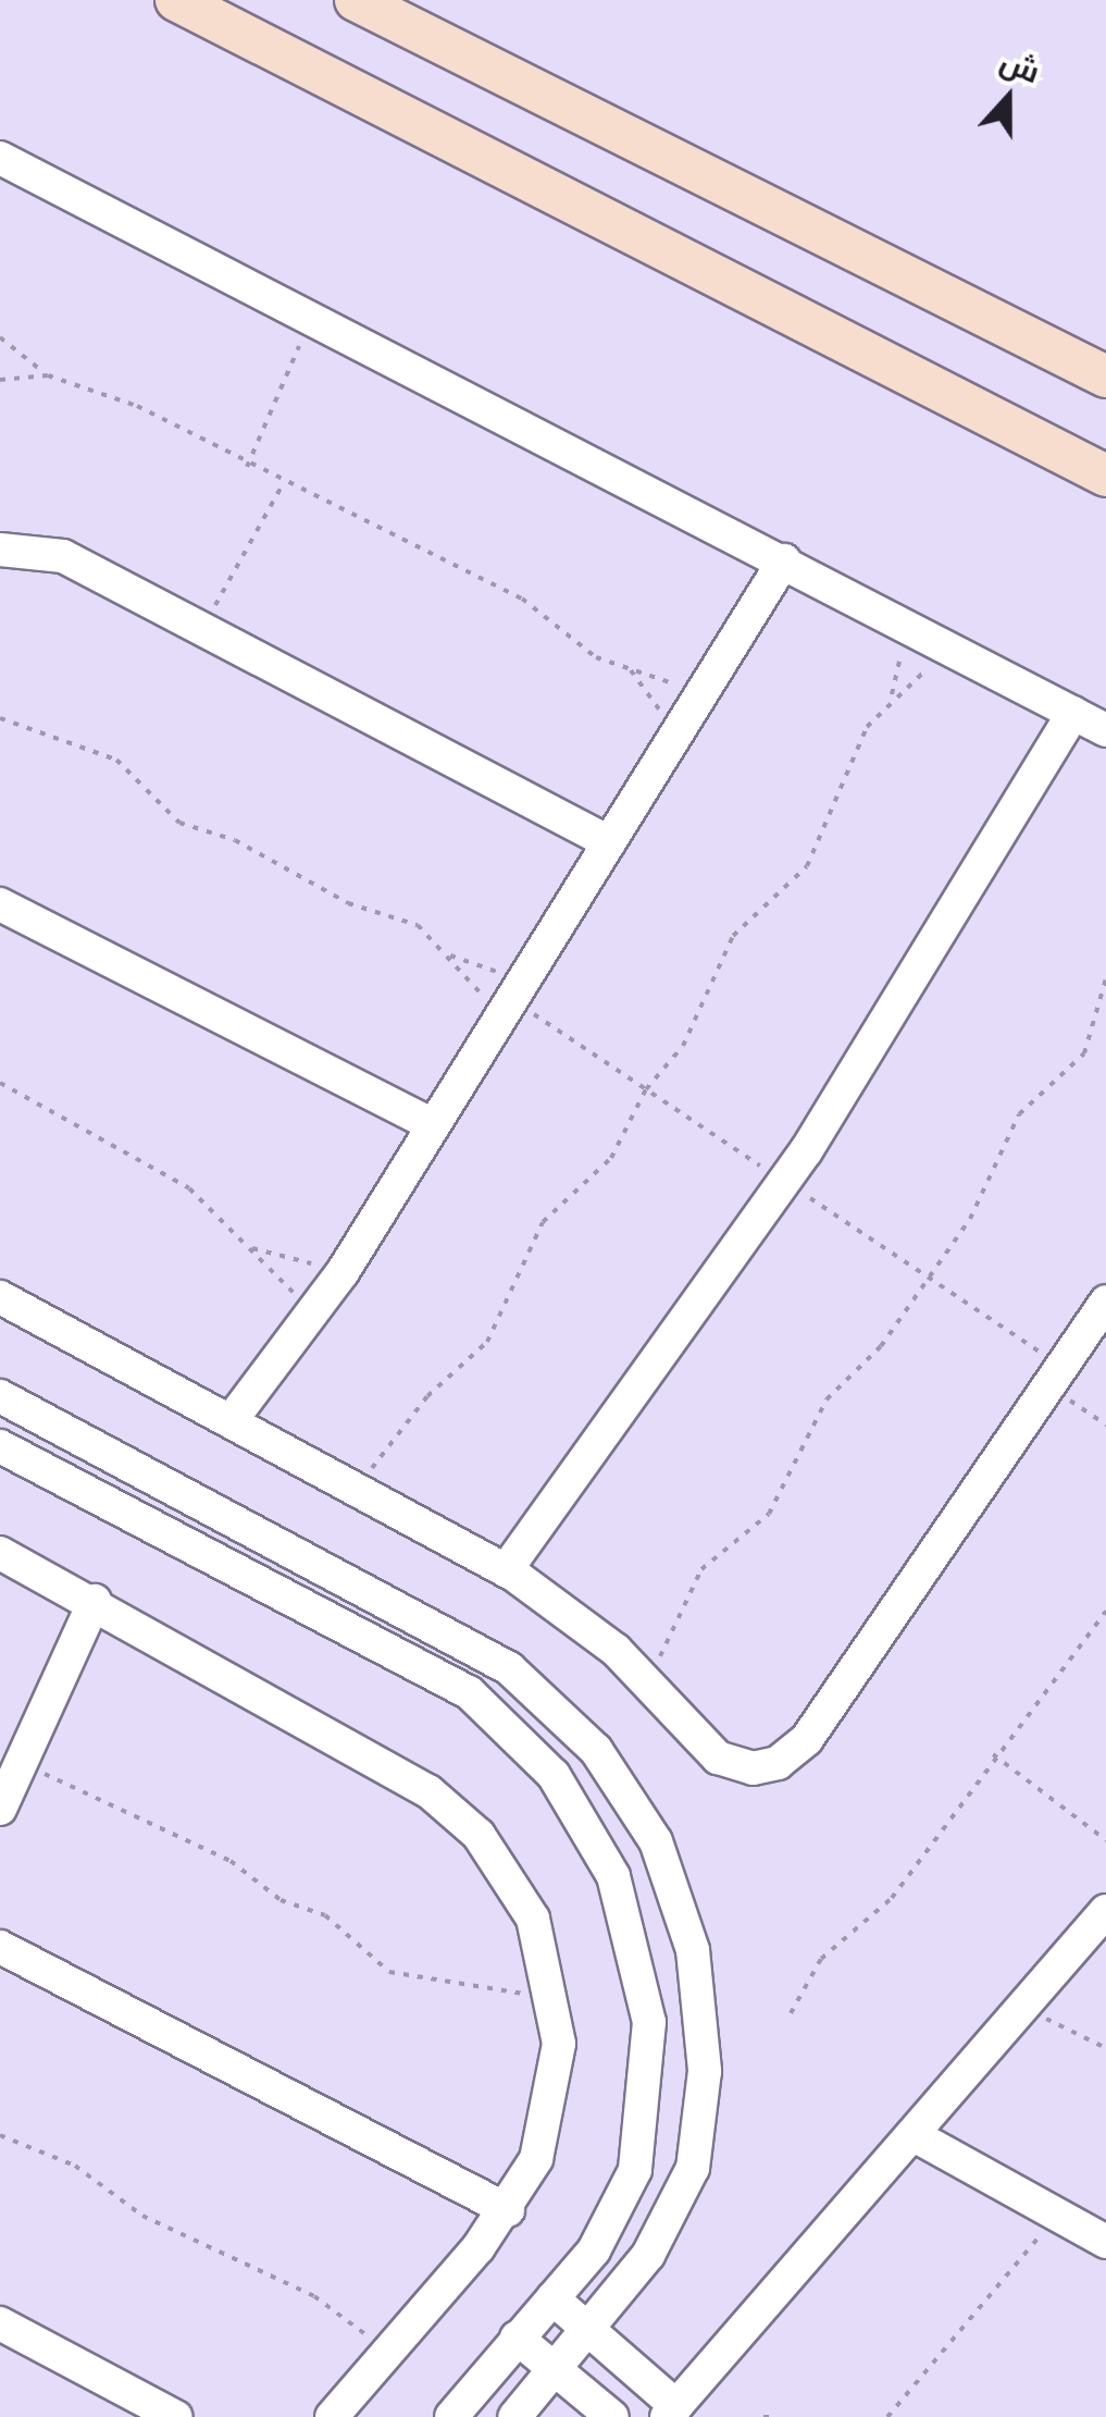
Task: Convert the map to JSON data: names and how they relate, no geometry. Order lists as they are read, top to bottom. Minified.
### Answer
{"north":"top"}
